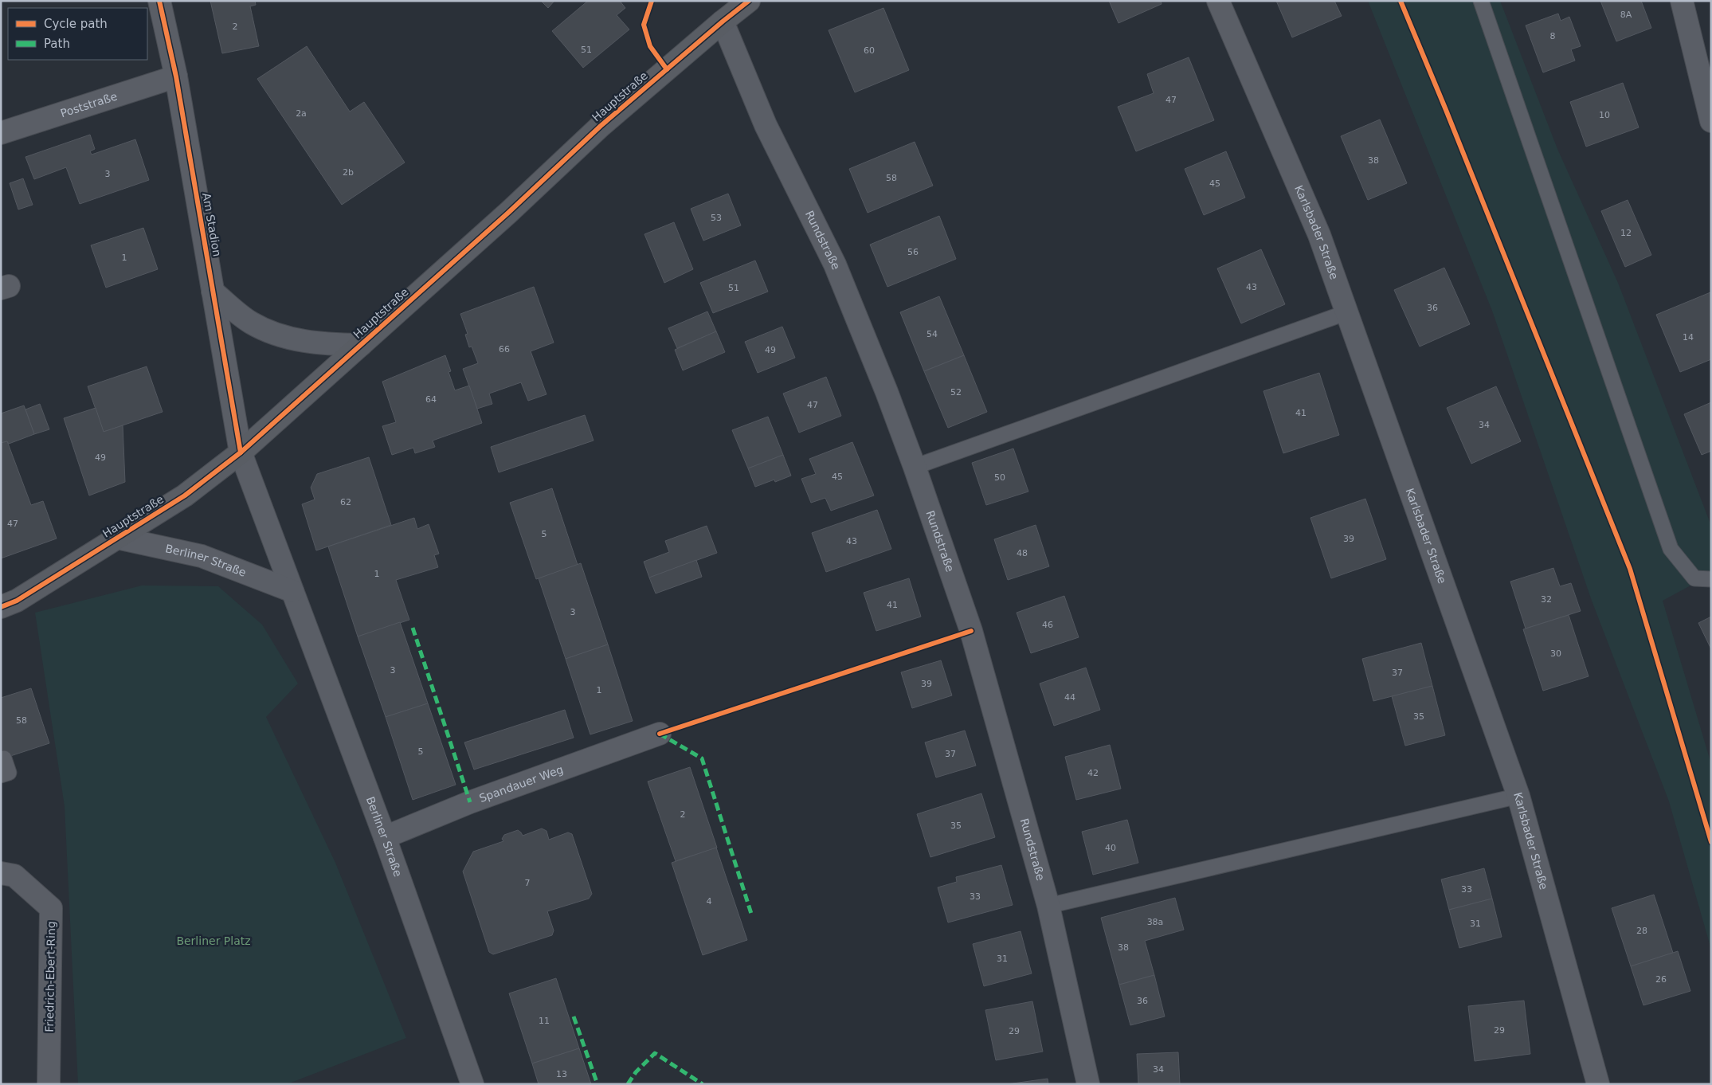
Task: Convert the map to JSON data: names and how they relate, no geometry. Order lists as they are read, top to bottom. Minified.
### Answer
{"streets":{"main road":["Hauptstraße"],"street":["Poststraße","Am Stadion","Karlsbader Straße","Rundstraße","Berliner Straße","Spandauer Weg","Friedrich-Ebert-Ring"]},"crossings":[["Hauptstraße","Am Stadion"],["Hauptstraße","Rundstraße"],["Hauptstraße","Berliner Straße"],["Poststraße","Am Stadion"],["Am Stadion","Berliner Straße"],["Berliner Straße","Spandauer Weg"]],"parks":["Berliner Platz"],"house_numbers":["8A","2","8","51","60","47","2a","10","38","2b","3","58","45","53","12","56","1","43","51","36","54","14","66","49","52","64","47","41","34","49","45","50","62","47","5","39","43","48","1","32","41","3","46","30","3","37","39","1","44","35","58","5","37","42","2","35","40","7","33","33","4","38a","31","28","38","31","26","36","11","29","29","34","13"],"legend":["Cycle path","Path"]}
